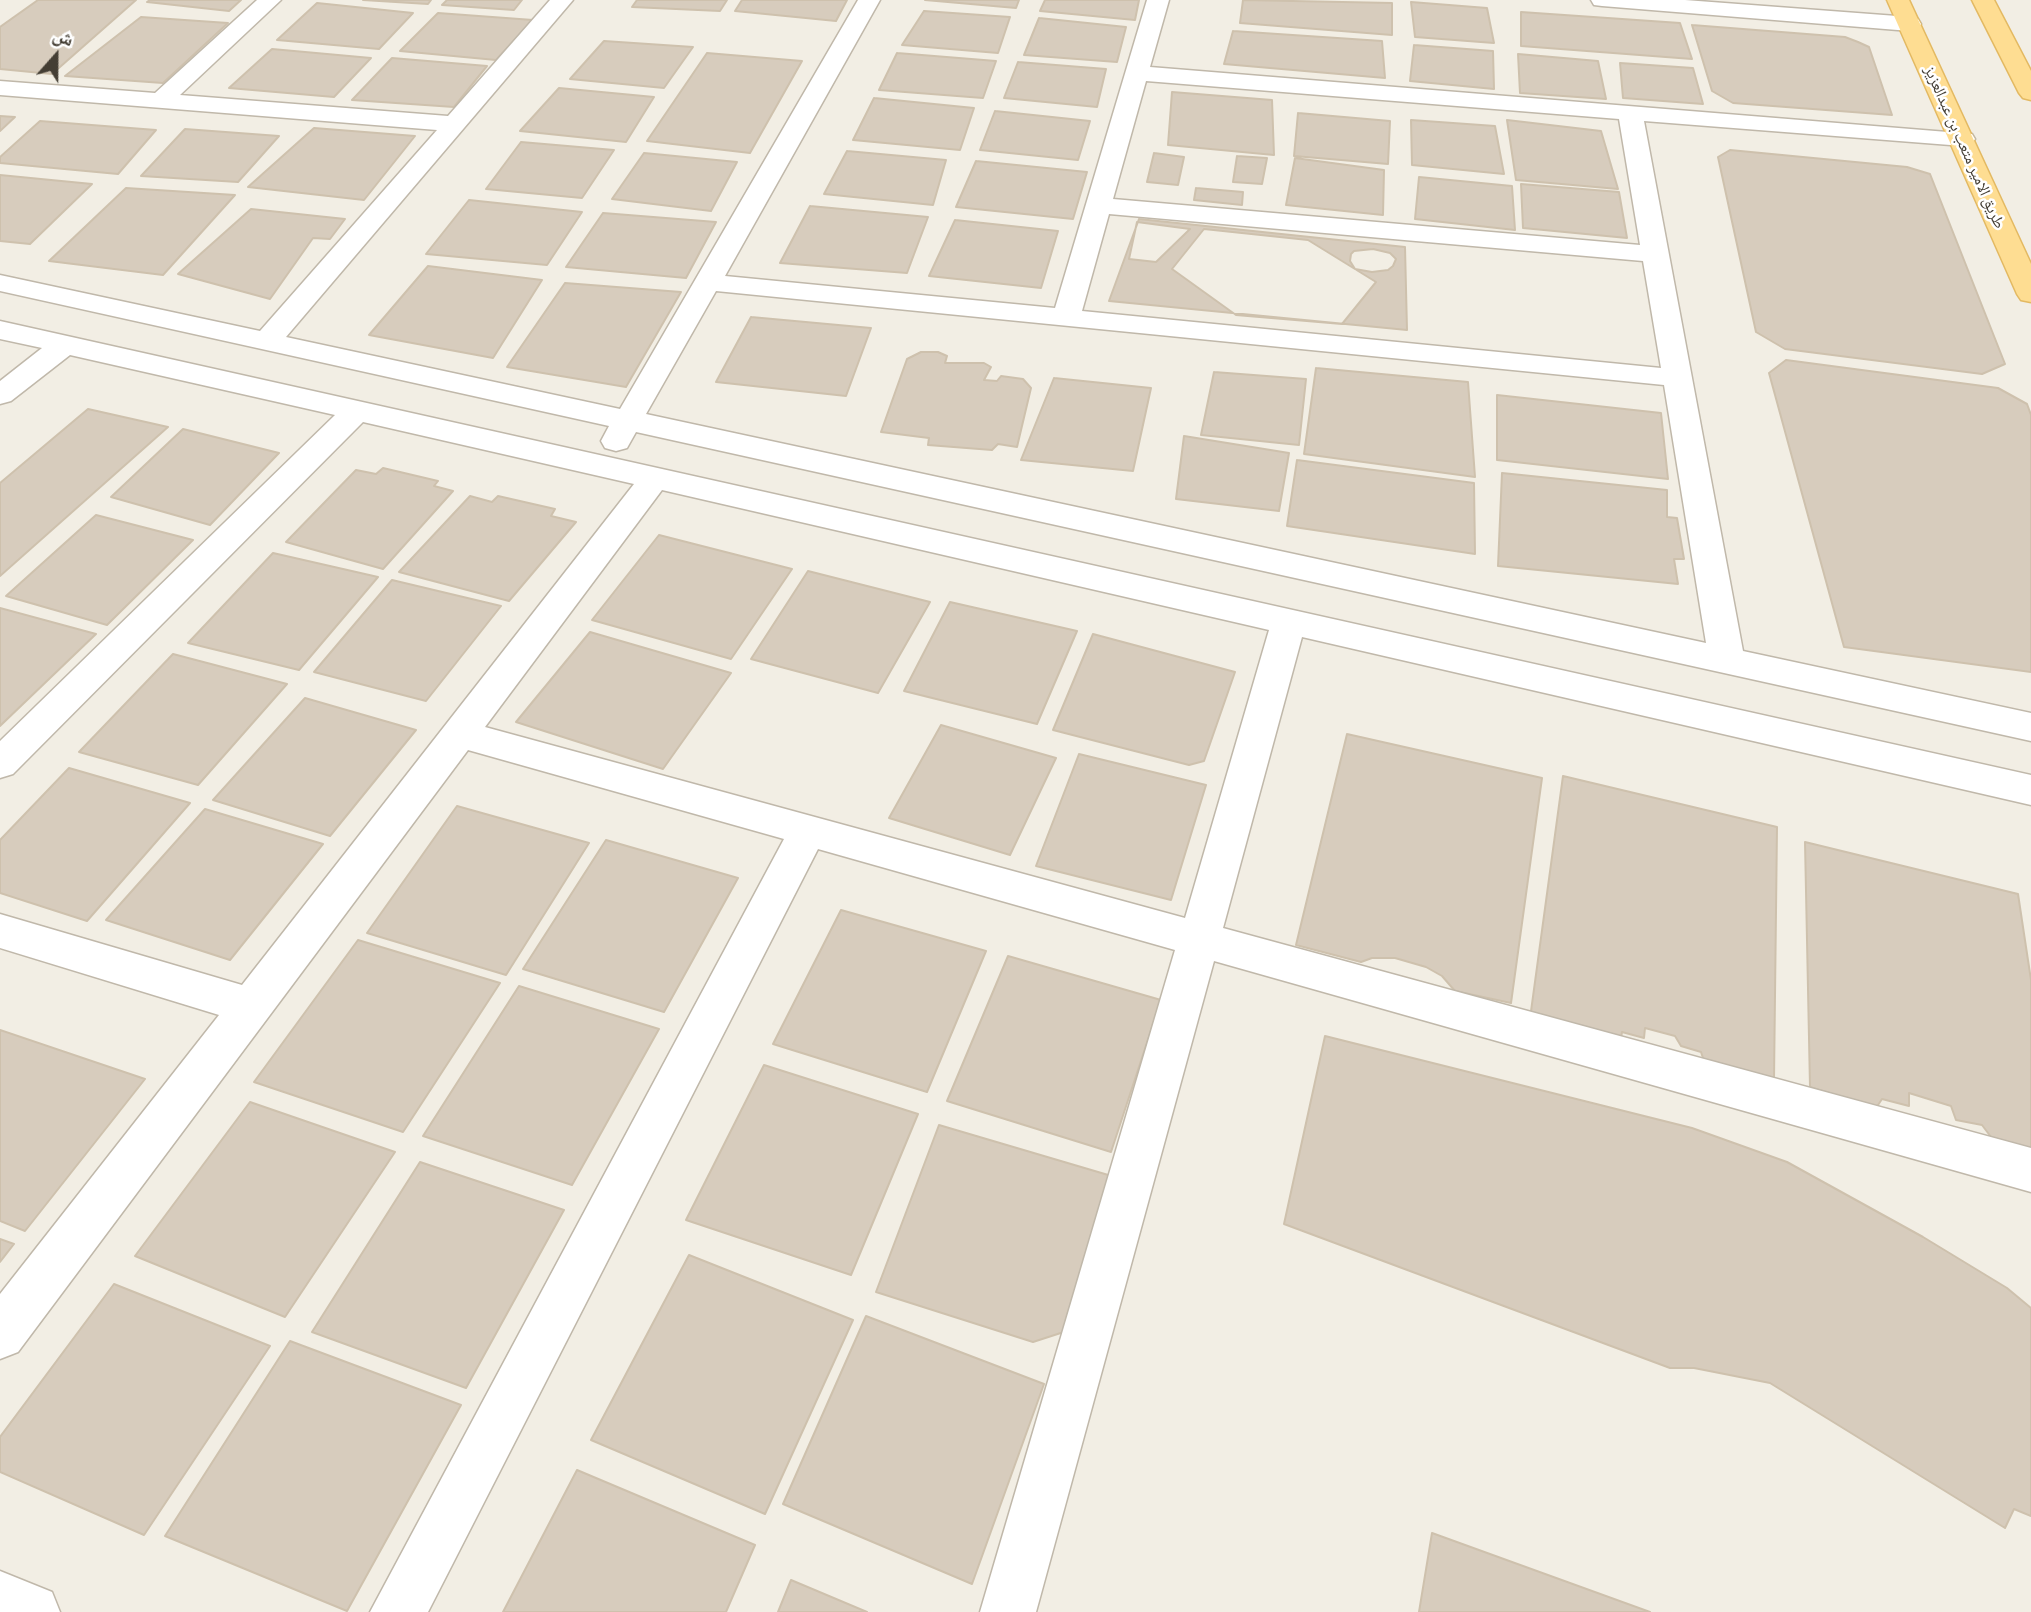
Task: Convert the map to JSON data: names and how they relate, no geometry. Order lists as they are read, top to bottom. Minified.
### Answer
{"streets":{"main road":["طريق الامير متعب بن عبدالعزيز"]},"north":"top"}
